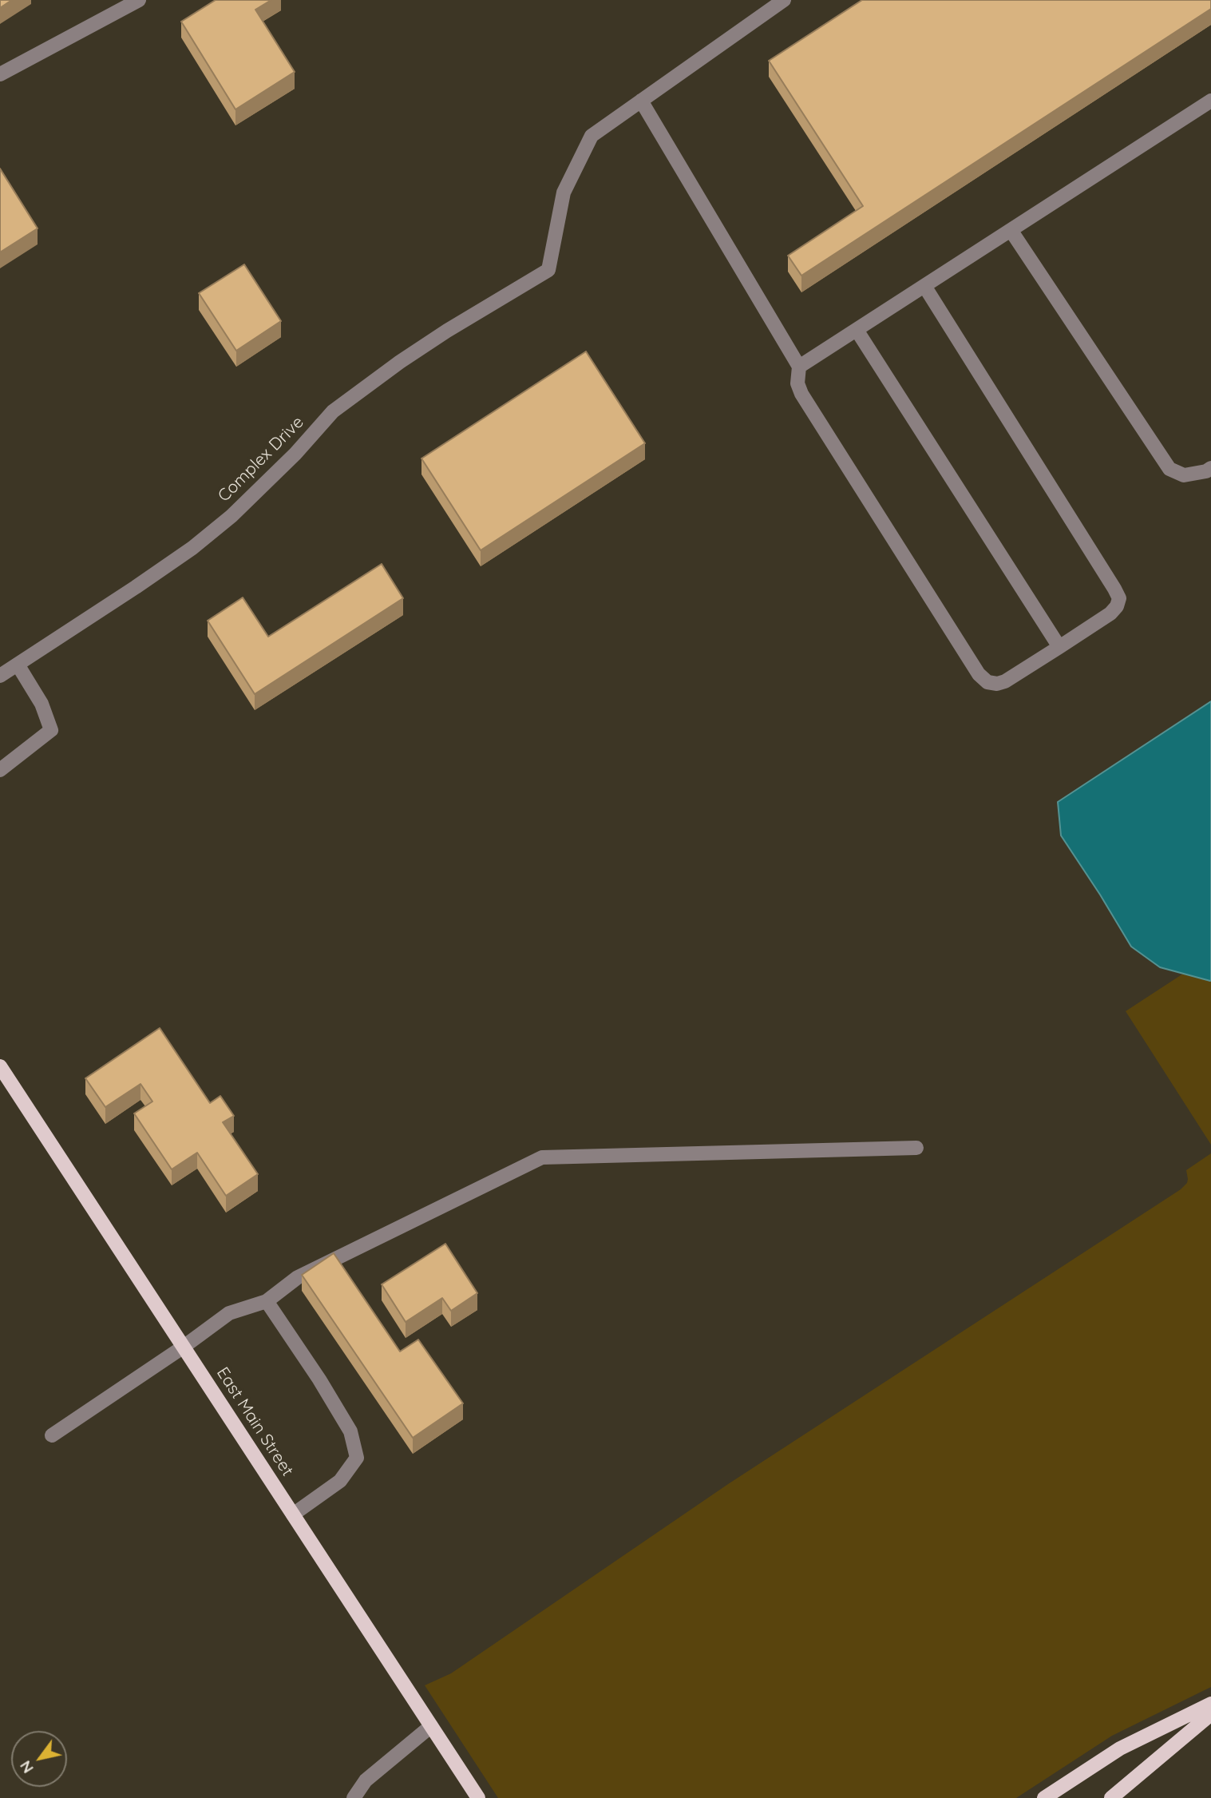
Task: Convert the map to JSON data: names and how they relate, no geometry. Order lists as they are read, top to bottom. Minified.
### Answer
{"streets":{"main road":["East Main Street"],"street":["Complex Drive"]},"north":"bottom left"}
